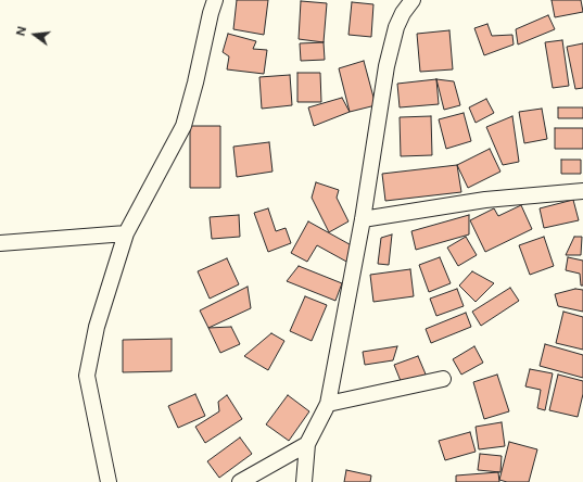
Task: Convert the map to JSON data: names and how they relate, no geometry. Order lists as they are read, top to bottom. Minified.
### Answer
{"north":"left"}
